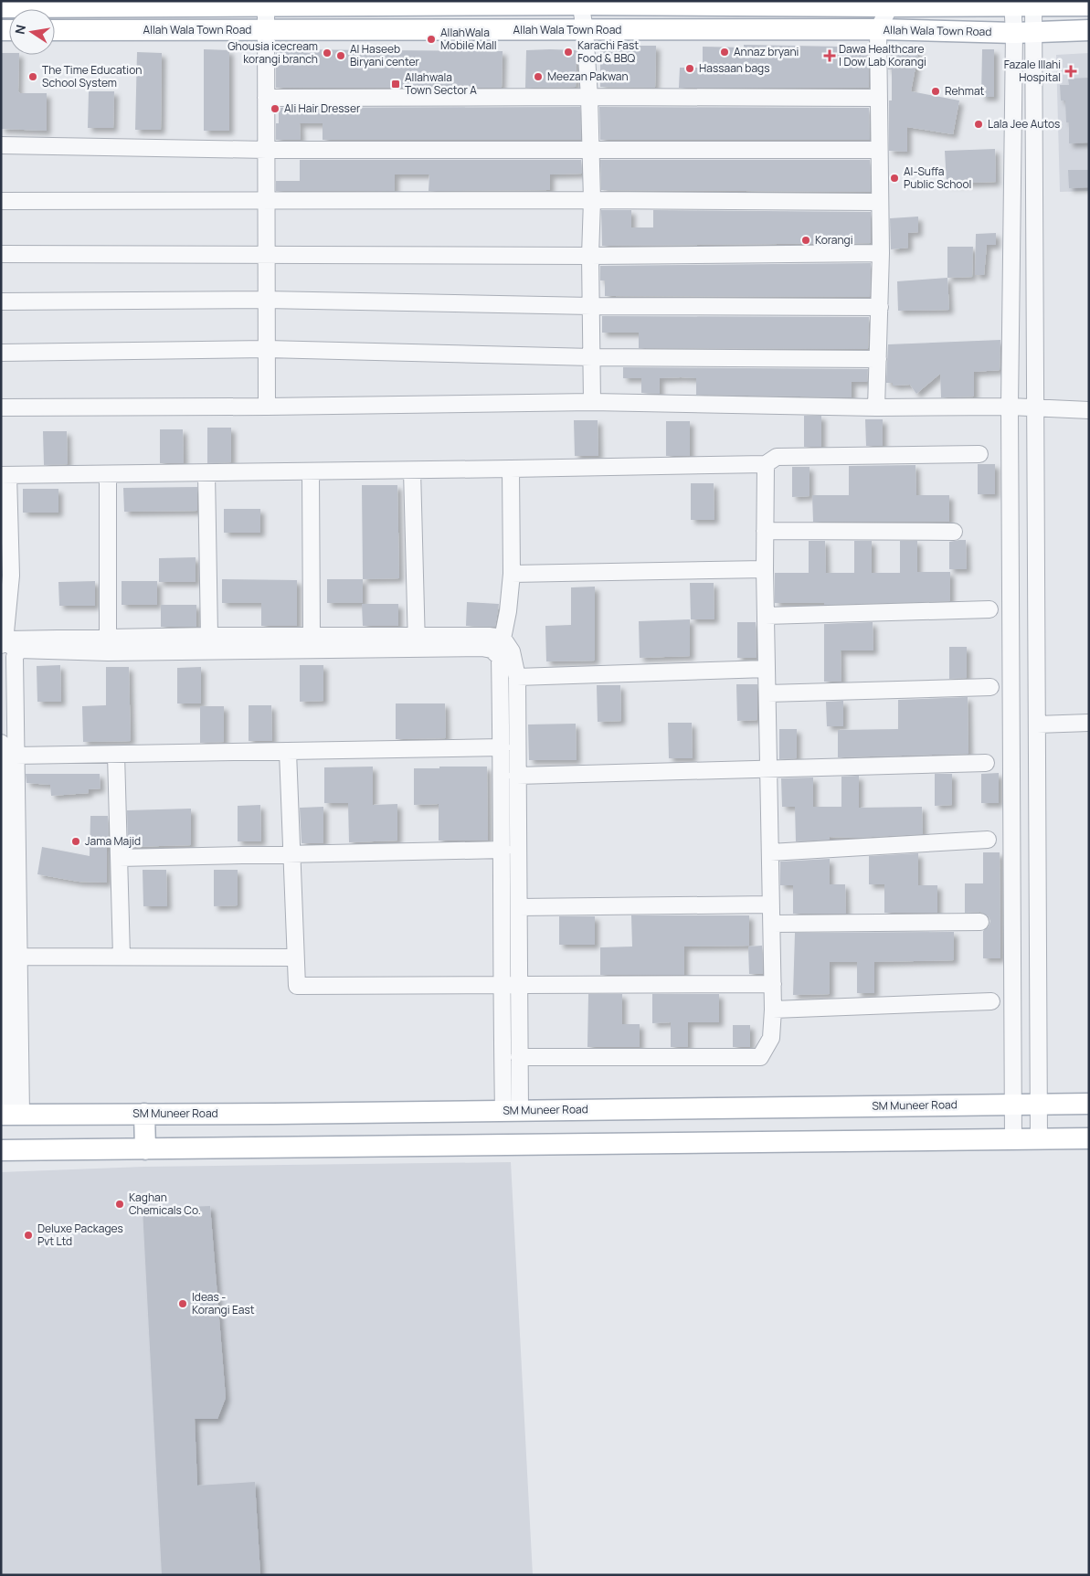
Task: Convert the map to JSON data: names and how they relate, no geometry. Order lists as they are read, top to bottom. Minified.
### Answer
{"streets":{"main road":["Allah Wala Town Road","SM Muneer Road"]},"places":{"other":["AllahWala Mobile Mall","Karachi Fast Food & BBQ","Annaz bryani","Ghousia icecream korangi branch","Al Haseeb Biryani center","Hassaan bags","The Time Education School System","Meezan Pakwan","Rehmat","Ali Hair Dresser","Lala Jee Autos","Al-Suffa Public School","Korangi","Jama Majid","Kaghan Chemicals Co.","Deluxe Packages Pvt Ltd","Ideas - Korangi East"],"health":["Dawa Healthcare | Dow Lab Korangi","Fazale Illahi Hospital"],"transit":["Allahwala Town Sector A"]},"north":"left"}
